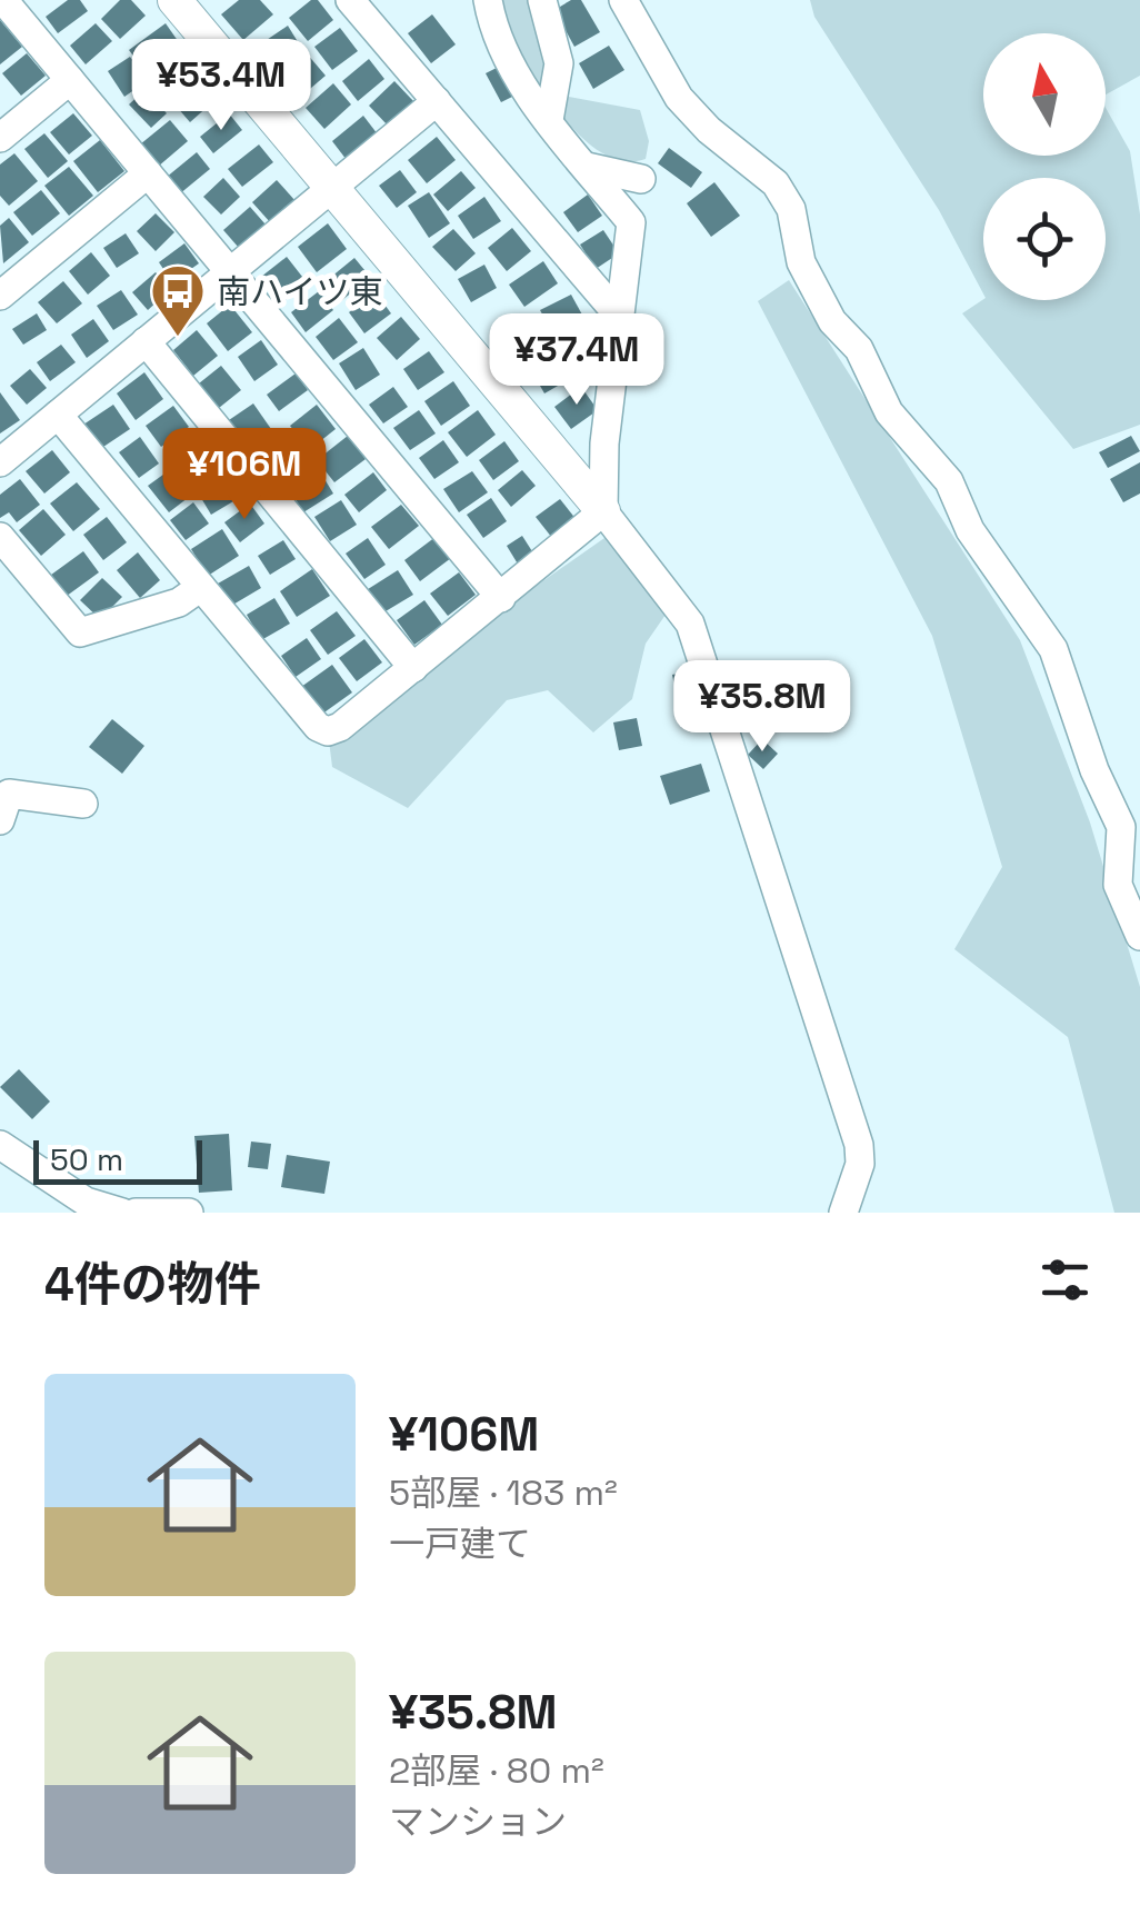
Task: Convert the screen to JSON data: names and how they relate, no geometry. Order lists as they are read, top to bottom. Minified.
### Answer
{"places":{"bus stop":["南ハイツ東"]},"scale_bar":"50 m","north":"top","page":{"price":["¥53.4M","¥37.4M","¥106M","¥35.8M"],"scale":"50 m","heading":"4件の物件","list":[{"name":"¥106M","note":"5部屋 · 183 m² · 一戸建て"},{"name":"¥35.8M","note":"2部屋 · 80 m² · マンション"}]}}
